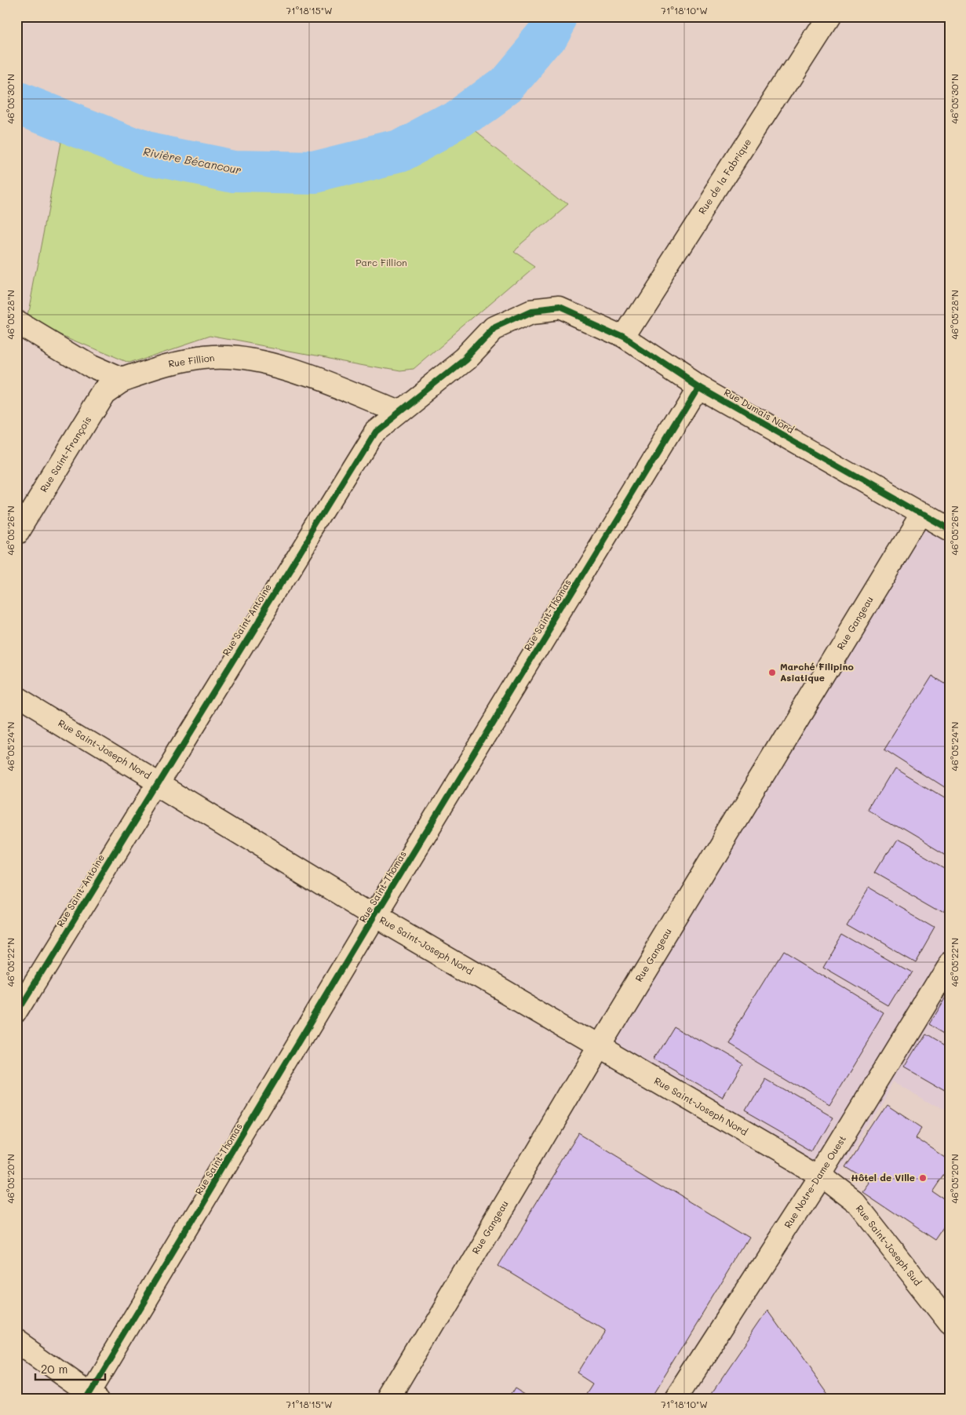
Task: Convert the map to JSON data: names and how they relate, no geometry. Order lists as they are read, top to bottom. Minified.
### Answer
{"streets":{"street":["Rue de la Fabrique","Rue Fillion","Rue Dumais Nord","Rue Saint-François","Rue Saint-Thomas","Rue Saint-Antoine","Rue Gangeau","Rue Saint-Joseph Nord","Rue Notre-Dame Ouest","Rue Saint-Joseph Sud"]},"crossings":[["Rue de la Fabrique","Rue Dumais Nord"],["Rue Fillion","Rue Saint-François"],["Rue Fillion","Rue Saint-Antoine"],["Rue Dumais Nord","Rue Saint-Thomas"],["Rue Dumais Nord","Rue Saint-Antoine"],["Rue Dumais Nord","Rue Gangeau"],["Rue Saint-Thomas","Rue Saint-Joseph Nord"],["Rue Saint-Antoine","Rue Saint-Joseph Nord"],["Rue Gangeau","Rue Saint-Joseph Nord"],["Rue Saint-Joseph Nord","Rue Notre-Dame Ouest"],["Rue Saint-Joseph Nord","Rue Saint-Joseph Sud"],["Rue Notre-Dame Ouest","Rue Saint-Joseph Sud"]],"water":["Rivière Bécancour"],"parks":["Parc Fillion"],"places":["Marché Filipino Asiatique","Hôtel de Ville"],"scale_bar":"20 m","coordinates":["71°18'15\"W","71°18'10\"W","46°05'30\"N","46°05'28\"N","46°05'26\"N","46°05'24\"N","46°05'22\"N","46°05'20\"N"]}
